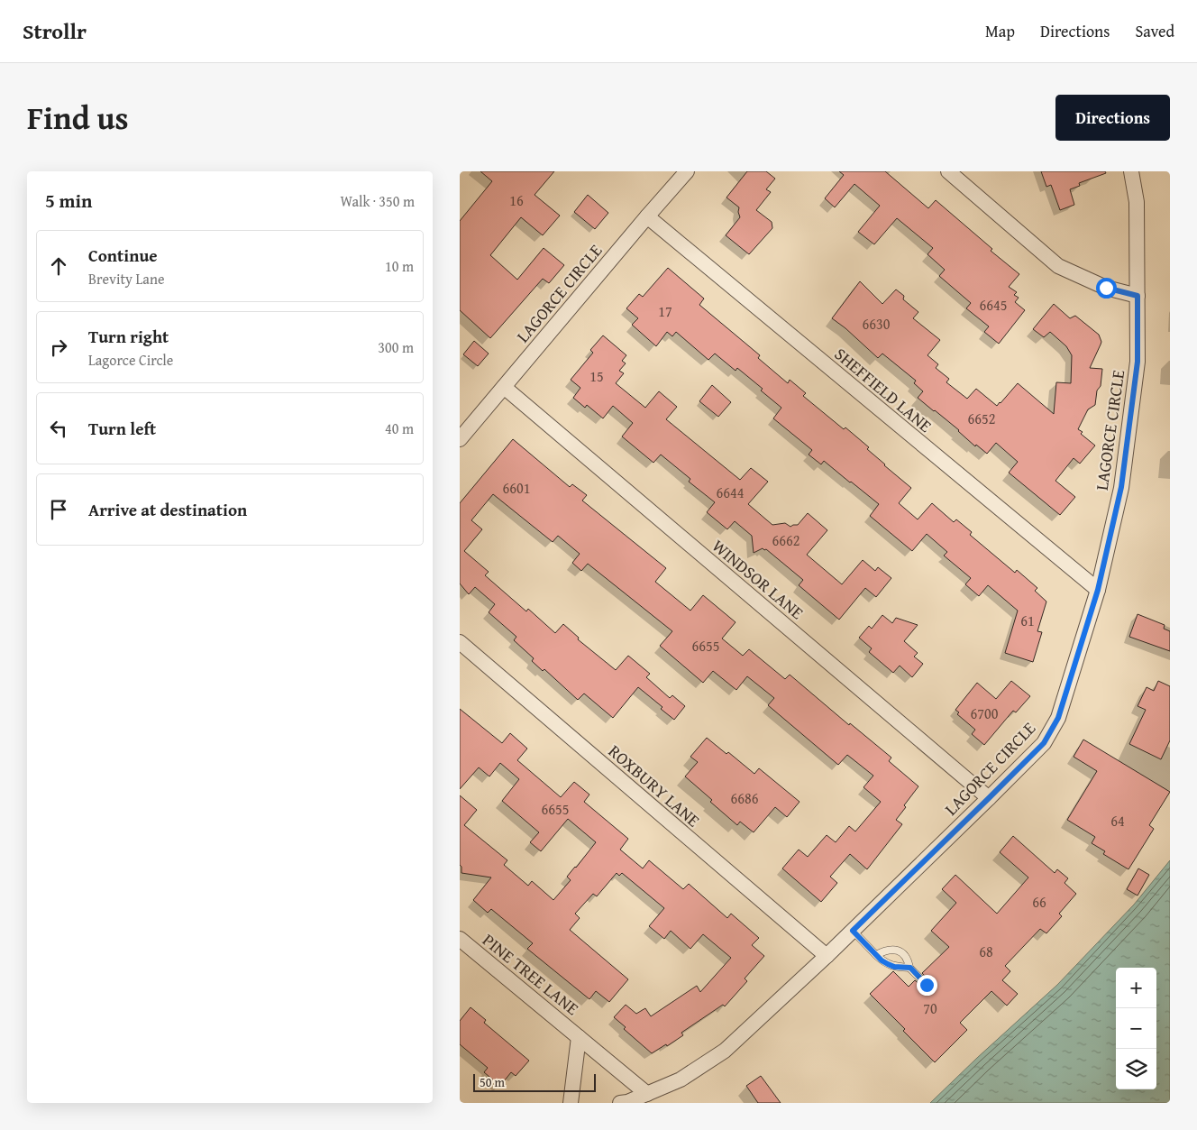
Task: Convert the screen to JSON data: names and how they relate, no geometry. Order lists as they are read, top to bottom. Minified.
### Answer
{"streets":{"street":["LAGORCE CIRCLE","SHEFFIELD LANE","WINDSOR LANE","ROXBURY LANE","PINE TREE LANE"]},"crossings":[["LAGORCE CIRCLE","SHEFFIELD LANE"],["LAGORCE CIRCLE","WINDSOR LANE"],["LAGORCE CIRCLE","ROXBURY LANE"],["LAGORCE CIRCLE","PINE TREE LANE"]],"house_numbers":["16","6645","17","6630","15","6652","6601","6644","6662","61","6655","6700","6686","6655","64","66","68","70"],"scale_bar":"50 m","page":{"header":"Strollr","nav":["Map","Directions","Saved"],"title":"Find us","buttons":"Directions","heading":["5 min","Walk · 350 m"],"list":[["Continue","Brevity Lane","10 m"],["Turn right","Lagorce Circle","300 m"],["Turn left","40 m"],"Arrive at destination"],"map_buttons":["+","−"],"scale":"50 m"}}
